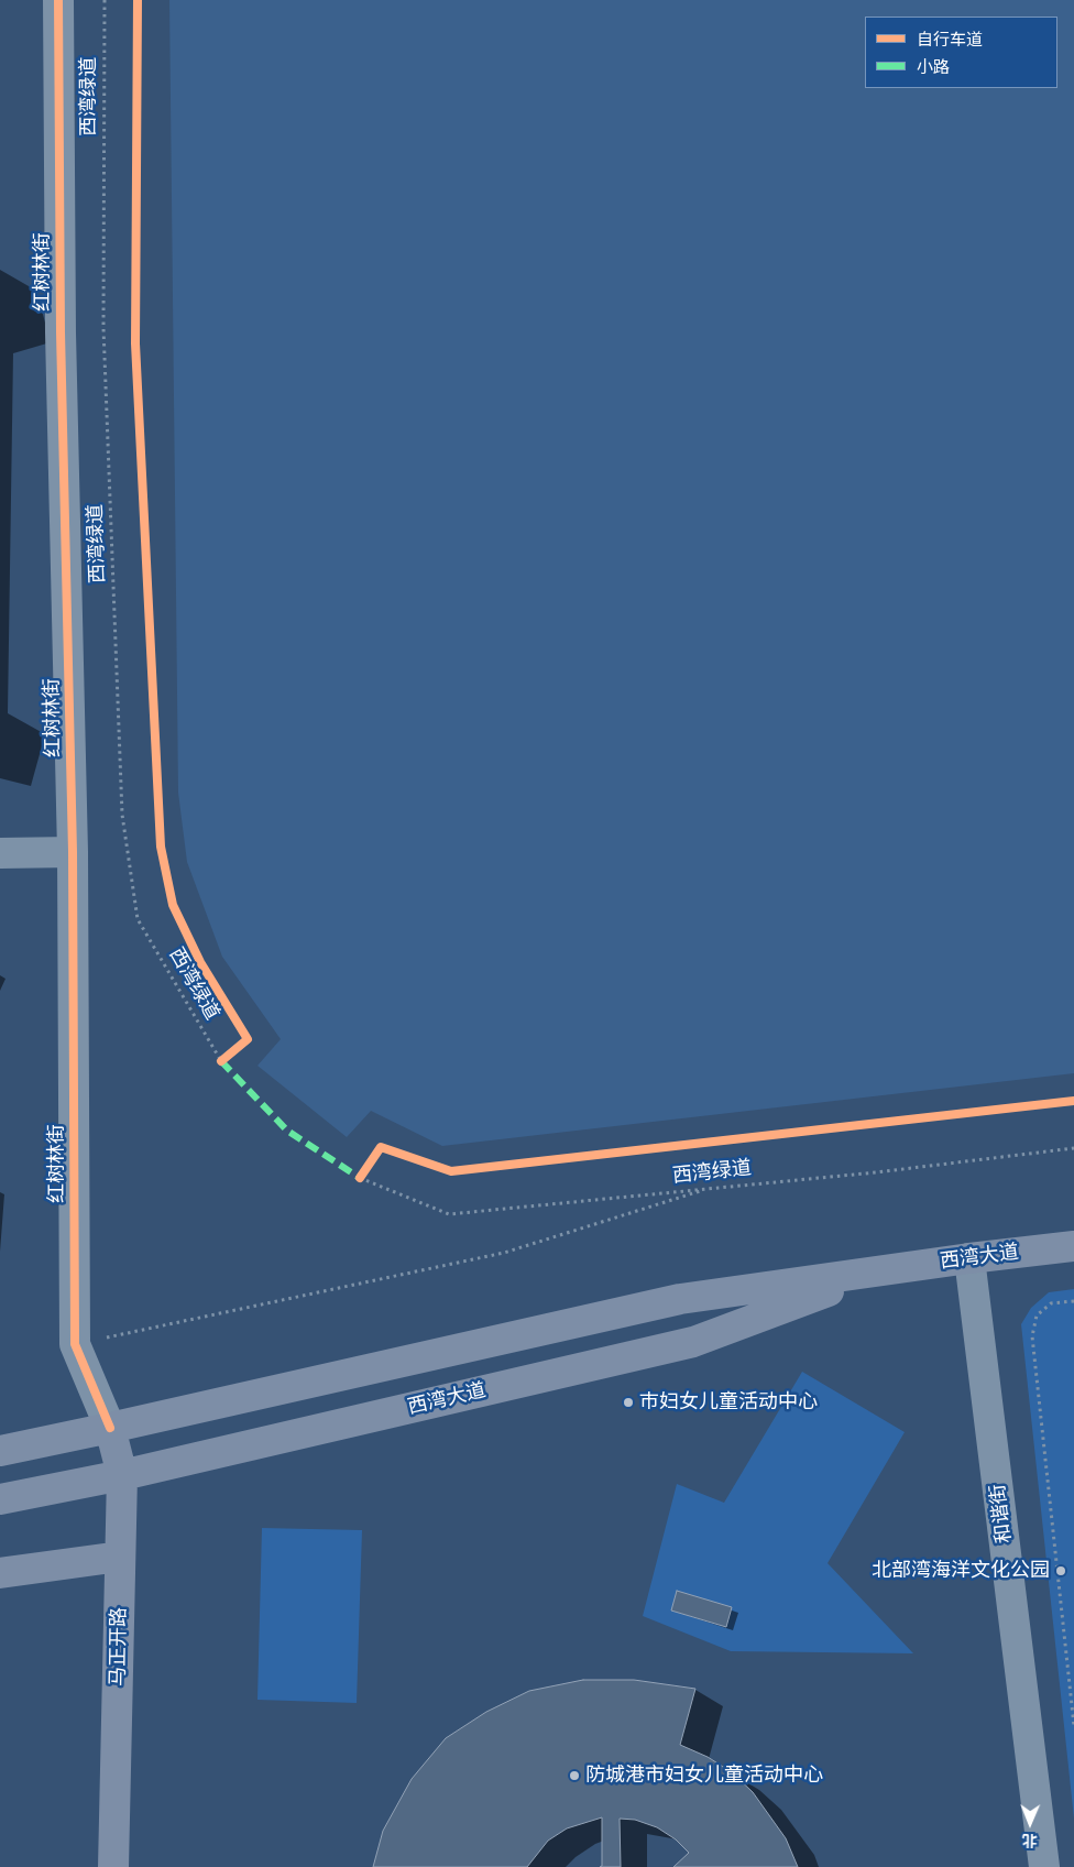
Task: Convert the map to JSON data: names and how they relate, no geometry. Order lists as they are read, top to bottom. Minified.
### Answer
{"streets":{"main road":["西湾大道","马正开路"],"street":["红树林街","和谐街"],"cycle path":["西湾绿道"]},"crossings":[["红树林街","西湾大道"],["红树林街","马正开路"],["西湾大道","和谐街"],["西湾大道","马正开路"]],"places":["巿妇女儿童活动中心","北部湾海洋文化公园","防城港市妇女儿童活动中心"],"legend":["自行车道","小路"],"north":"bottom"}
